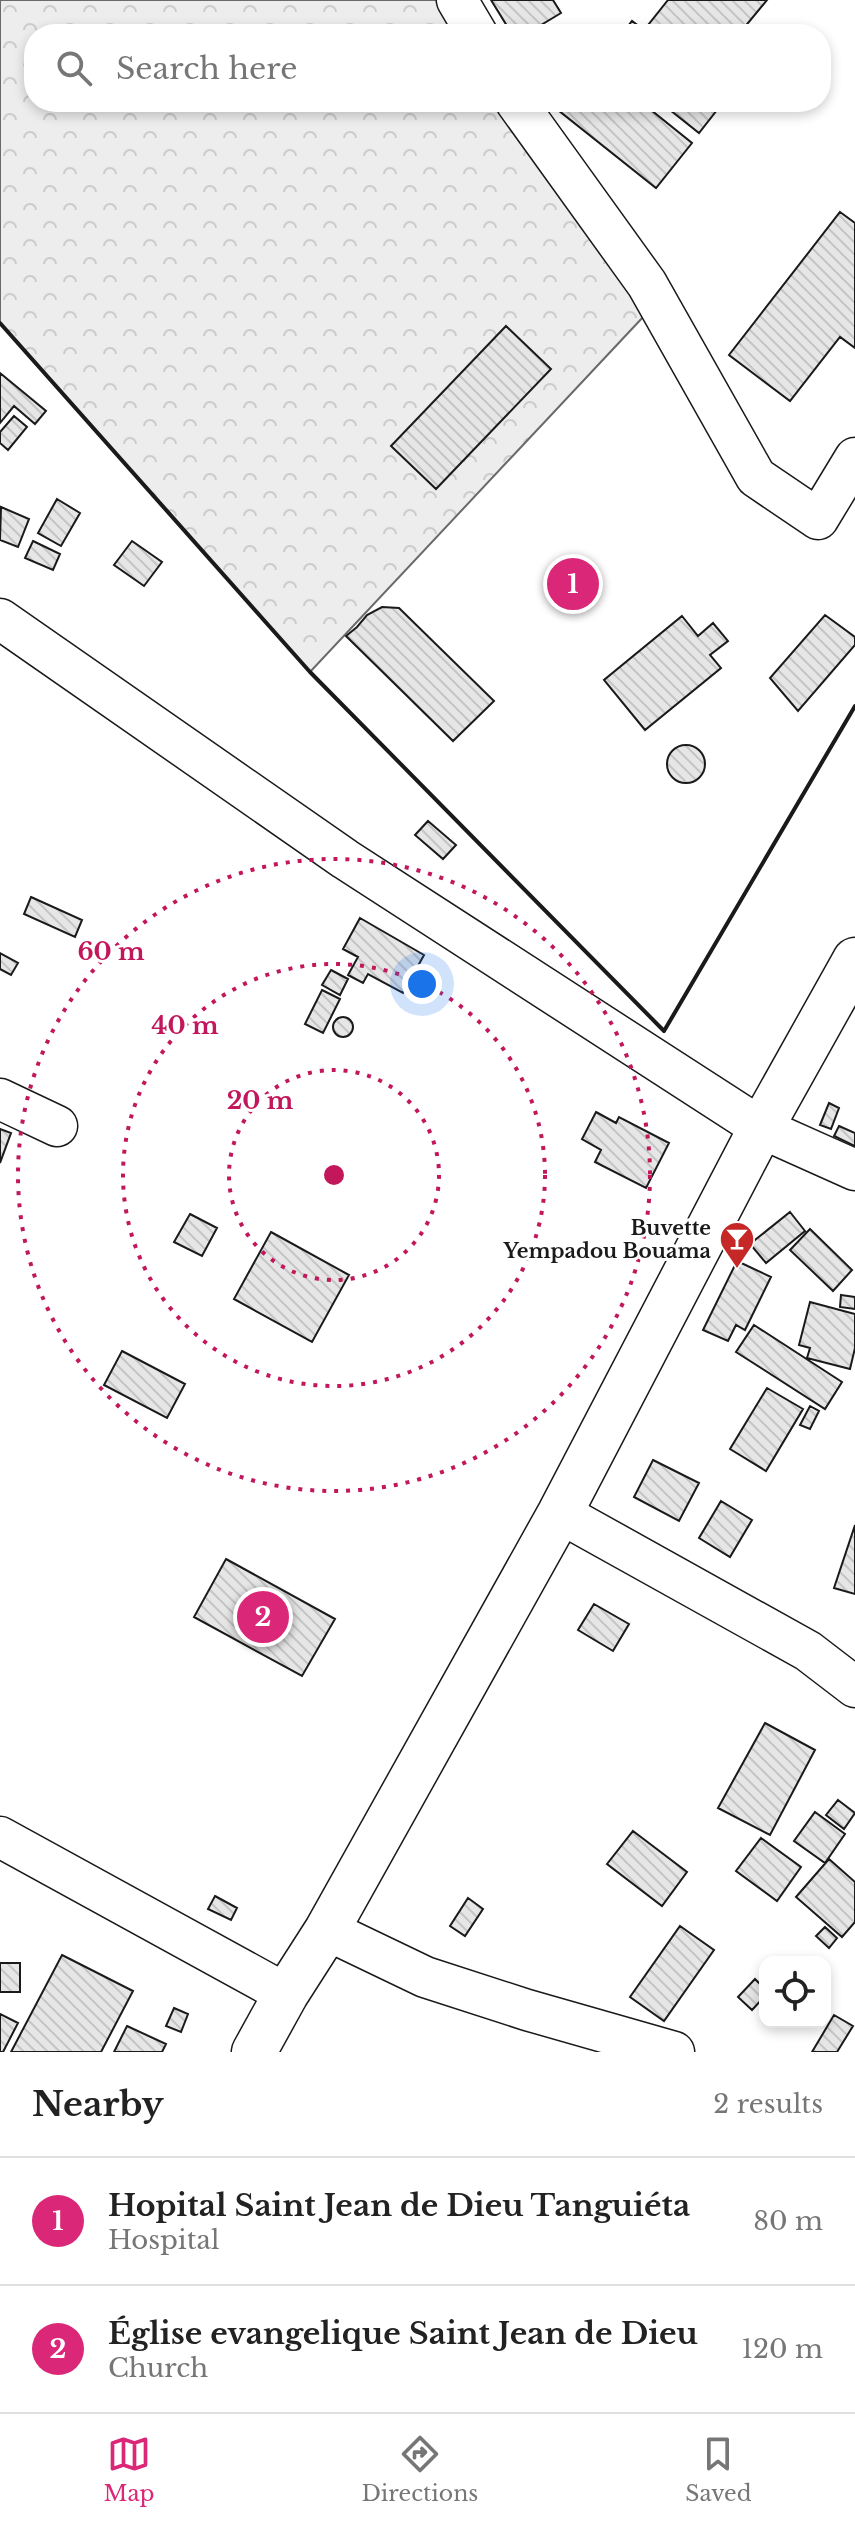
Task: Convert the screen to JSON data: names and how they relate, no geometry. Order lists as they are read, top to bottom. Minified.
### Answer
{"places":{"bar":["Buvette Yempadou Bouama"]},"page":{"search":"Search here","pins":["1","2"],"heading":["Nearby","2 results"],"list":[{"mark":"1","name":"Hopital Saint Jean de Dieu Tanguiéta","note":"Hospital","value":"80 m"},{"mark":"2","name":"Église evangelique Saint Jean de Dieu","note":"Church","value":"120 m"}],"nav":["Map","Directions","Saved"]},"rings":["60 m","40 m","20 m"]}
